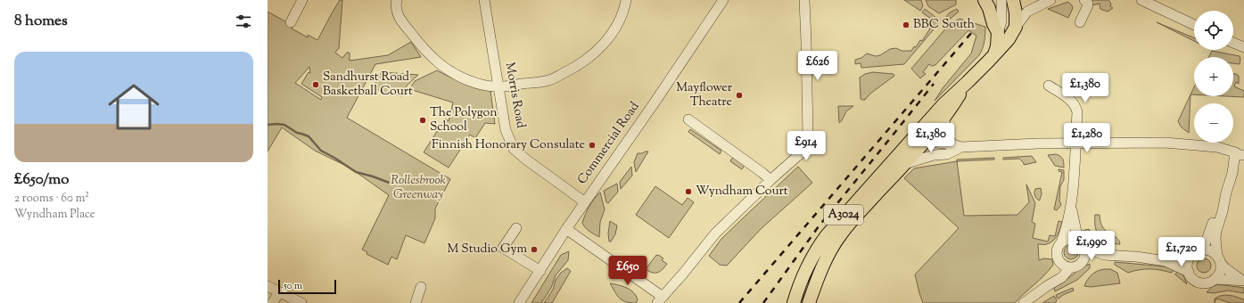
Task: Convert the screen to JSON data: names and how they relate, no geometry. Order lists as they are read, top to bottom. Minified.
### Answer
{"streets":{"main road":["A3024"],"street":["Morris Road","Commercial Road"]},"crossings":[["Morris Road","Commercial Road"]],"parks":["Rollesbrook Greenway"],"places":["BBC South","Sandhurst Road Basketball Court","Mayflower Theatre","The Polygon School","Finnish Honorary Consulate","Wyndham Court","M Studio Gym"],"scale_bar":"50 m","page":{"heading":"8 homes","map_buttons":["+","−"],"list":[{"name":"£650/mo","note":"2 rooms · 60 m² · Wyndham Place"}],"price":["£626","£1,380","£1,380","£1,280","£914","£1,990","£1,720","£650"],"scale":"50 m"}}
